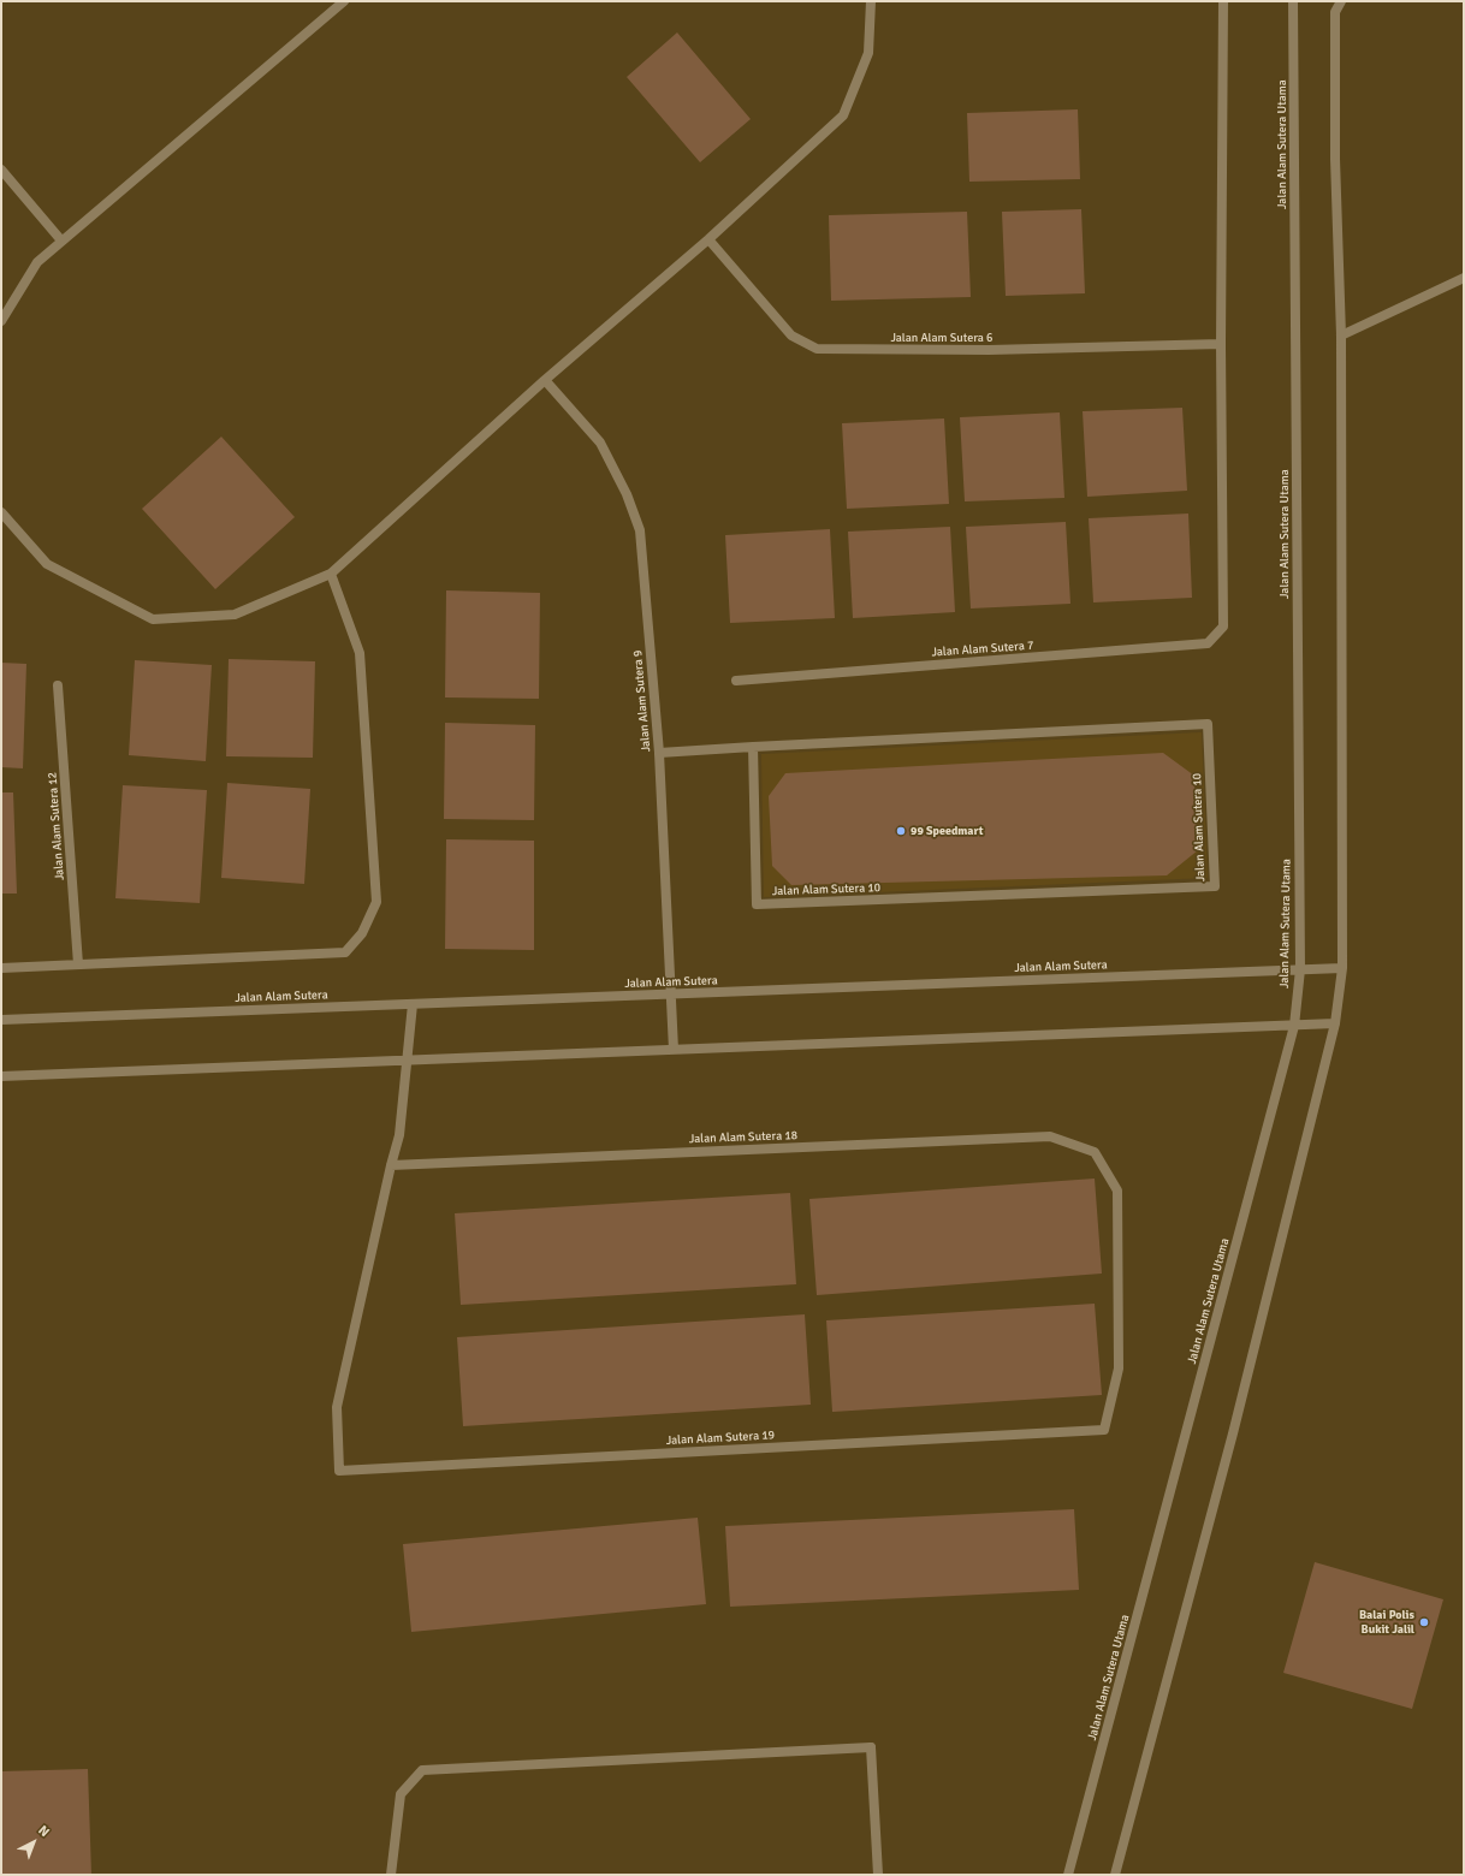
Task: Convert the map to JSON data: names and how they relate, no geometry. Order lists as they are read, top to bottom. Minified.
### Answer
{"streets":{"street":["Jalan Alam Sutera Utama","Jalan Alam Sutera 6","Jalan Alam Sutera 7","Jalan Alam Sutera 9","Jalan Alam Sutera 12","Jalan Alam Sutera 10","Jalan Alam Sutera","Jalan Alam Sutera 18","Jalan Alam Sutera 19"]},"crossings":[["Jalan Alam Sutera Utama","Jalan Alam Sutera"],["Jalan Alam Sutera 6","Jalan Alam Sutera 7"],["Jalan Alam Sutera 9","Jalan Alam Sutera 10"],["Jalan Alam Sutera 9","Jalan Alam Sutera"],["Jalan Alam Sutera 18","Jalan Alam Sutera 19"]],"places":["99 Speedmart","Balai Polis Bukit Jalil"],"north":"top right"}
